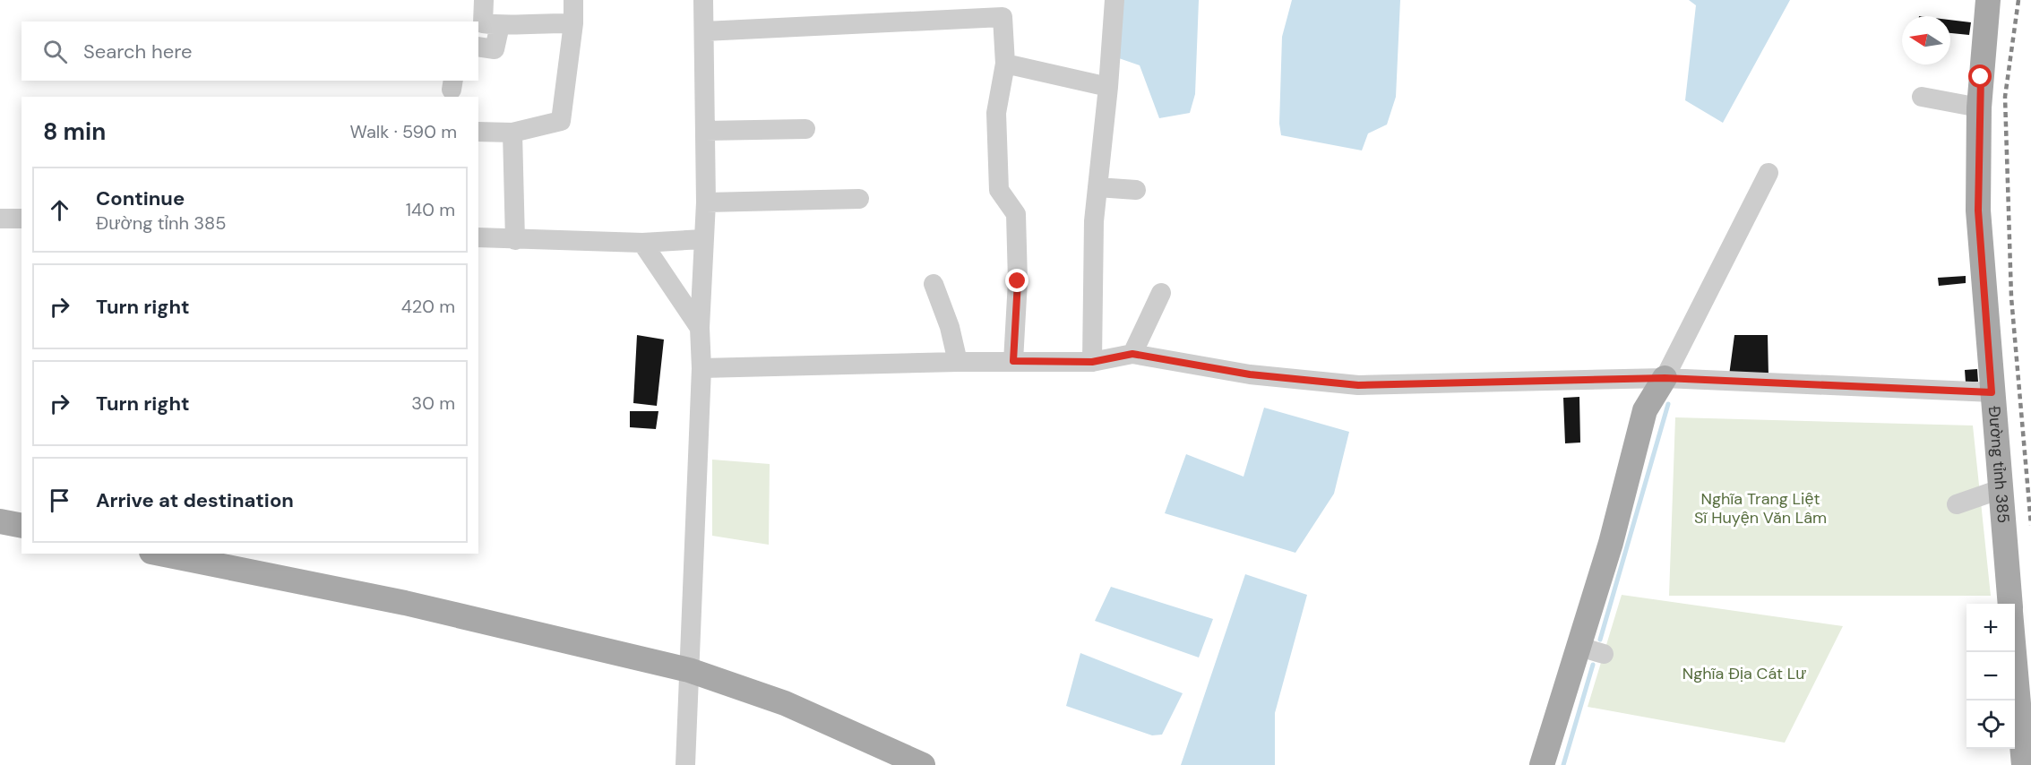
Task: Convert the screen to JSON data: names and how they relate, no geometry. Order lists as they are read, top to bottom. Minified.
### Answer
{"streets":{"main road":["Đường tỉnh 385"]},"parks":["Nghĩa Trang Liệt Sĩ Huyện Văn Lâm","Nghĩa Địa Cát Lư"],"north":"left","page":{"search":"Search here","heading":["8 min","Walk · 590 m"],"list":[["Continue","Đường tỉnh 385","140 m"],["Turn right","420 m"],["Turn right","30 m"],"Arrive at destination"],"map_buttons":["+","−"]}}
